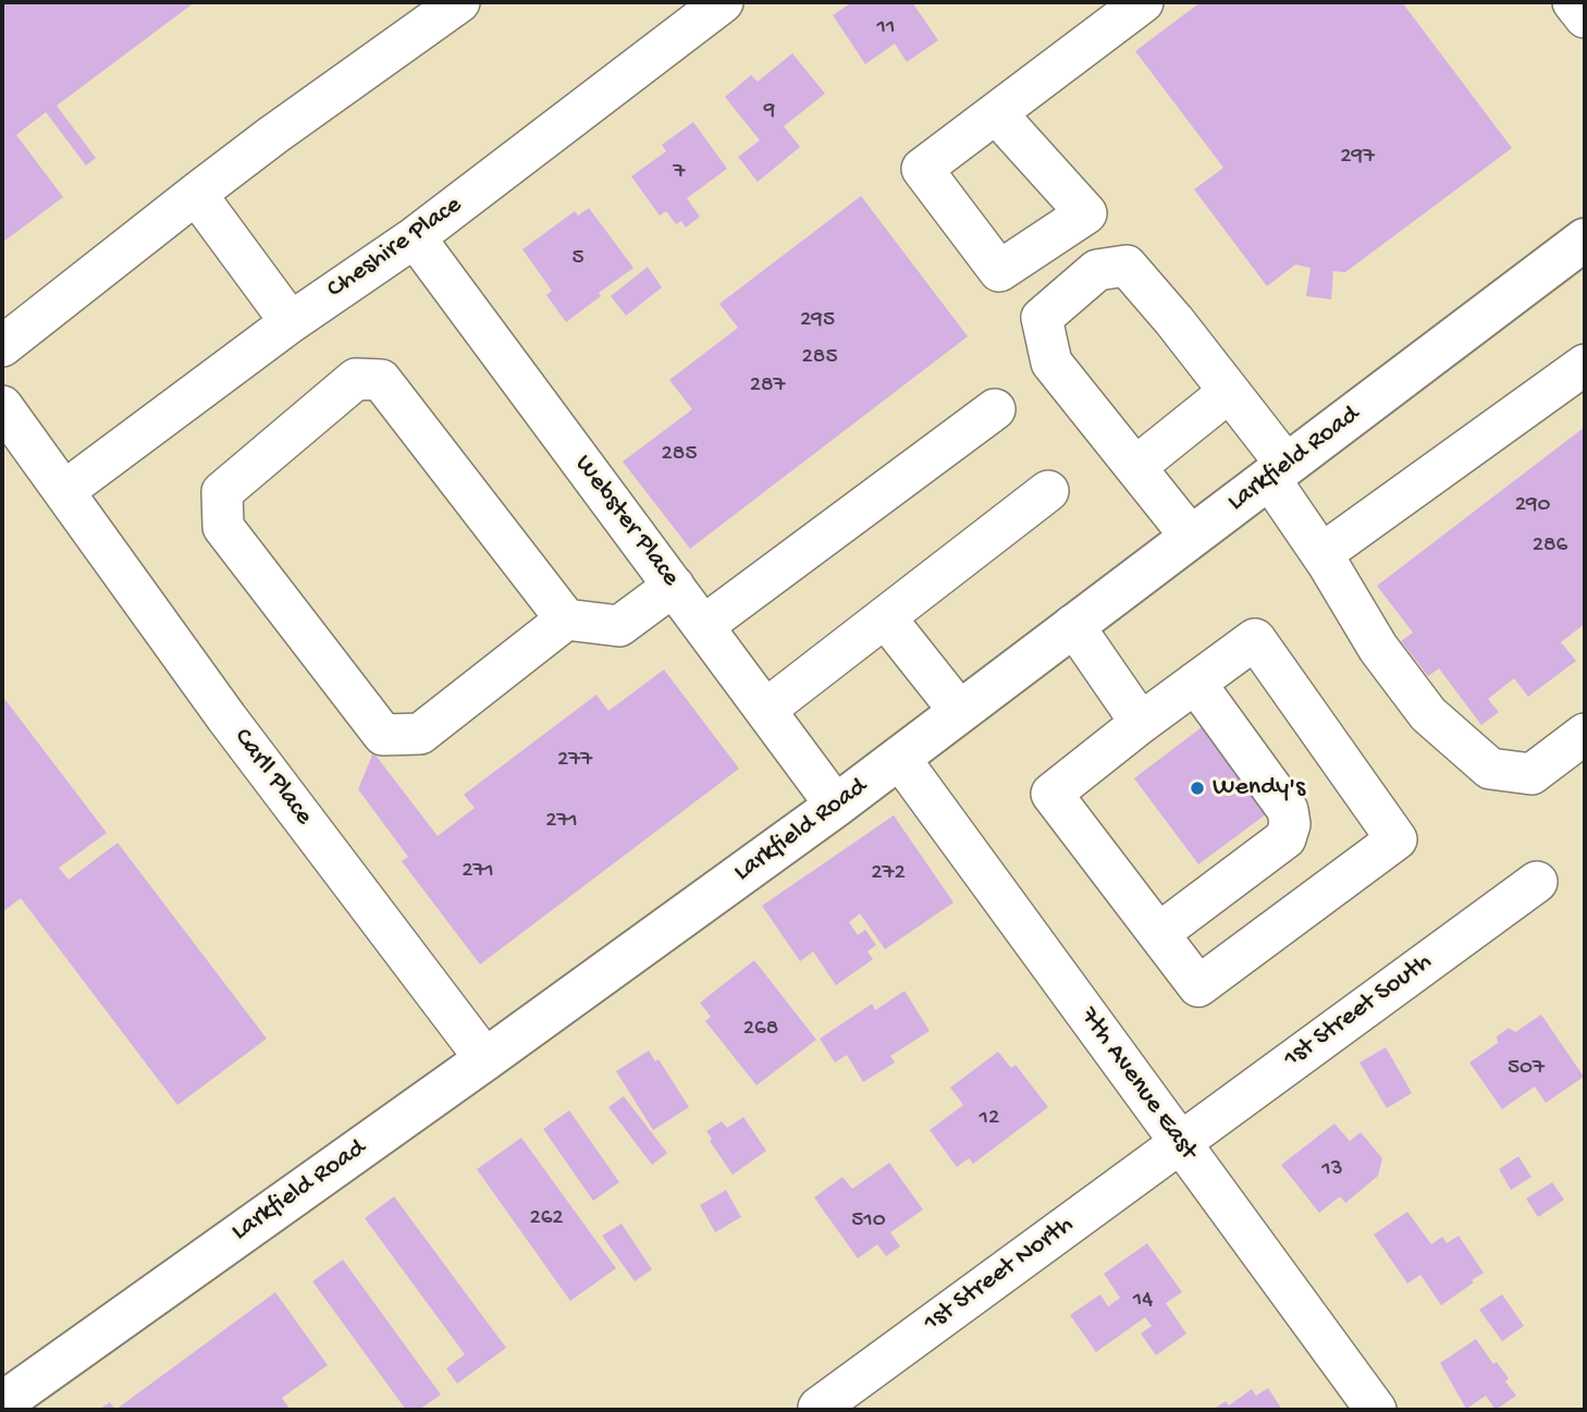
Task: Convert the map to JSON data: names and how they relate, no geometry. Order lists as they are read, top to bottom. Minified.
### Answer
{"streets":{"main road":["Larkfield Road"],"street":["Cheshire Place","Webster Place","Carll Place","1st Street South","7th Avenue East","1st Street North"]},"crossings":[["Cheshire Place","Webster Place"],["Cheshire Place","Carll Place"],["Larkfield Road","Webster Place"],["Larkfield Road","Carll Place"],["Larkfield Road","7th Avenue East"],["1st Street South","7th Avenue East"],["1st Street South","1st Street North"],["7th Avenue East","1st Street North"]],"places":["Wendy's"],"house_numbers":["11","9","297","7","5","295","285","287","285","290","286","277","271","271","272","268","507","12","13","262","510","14"]}
